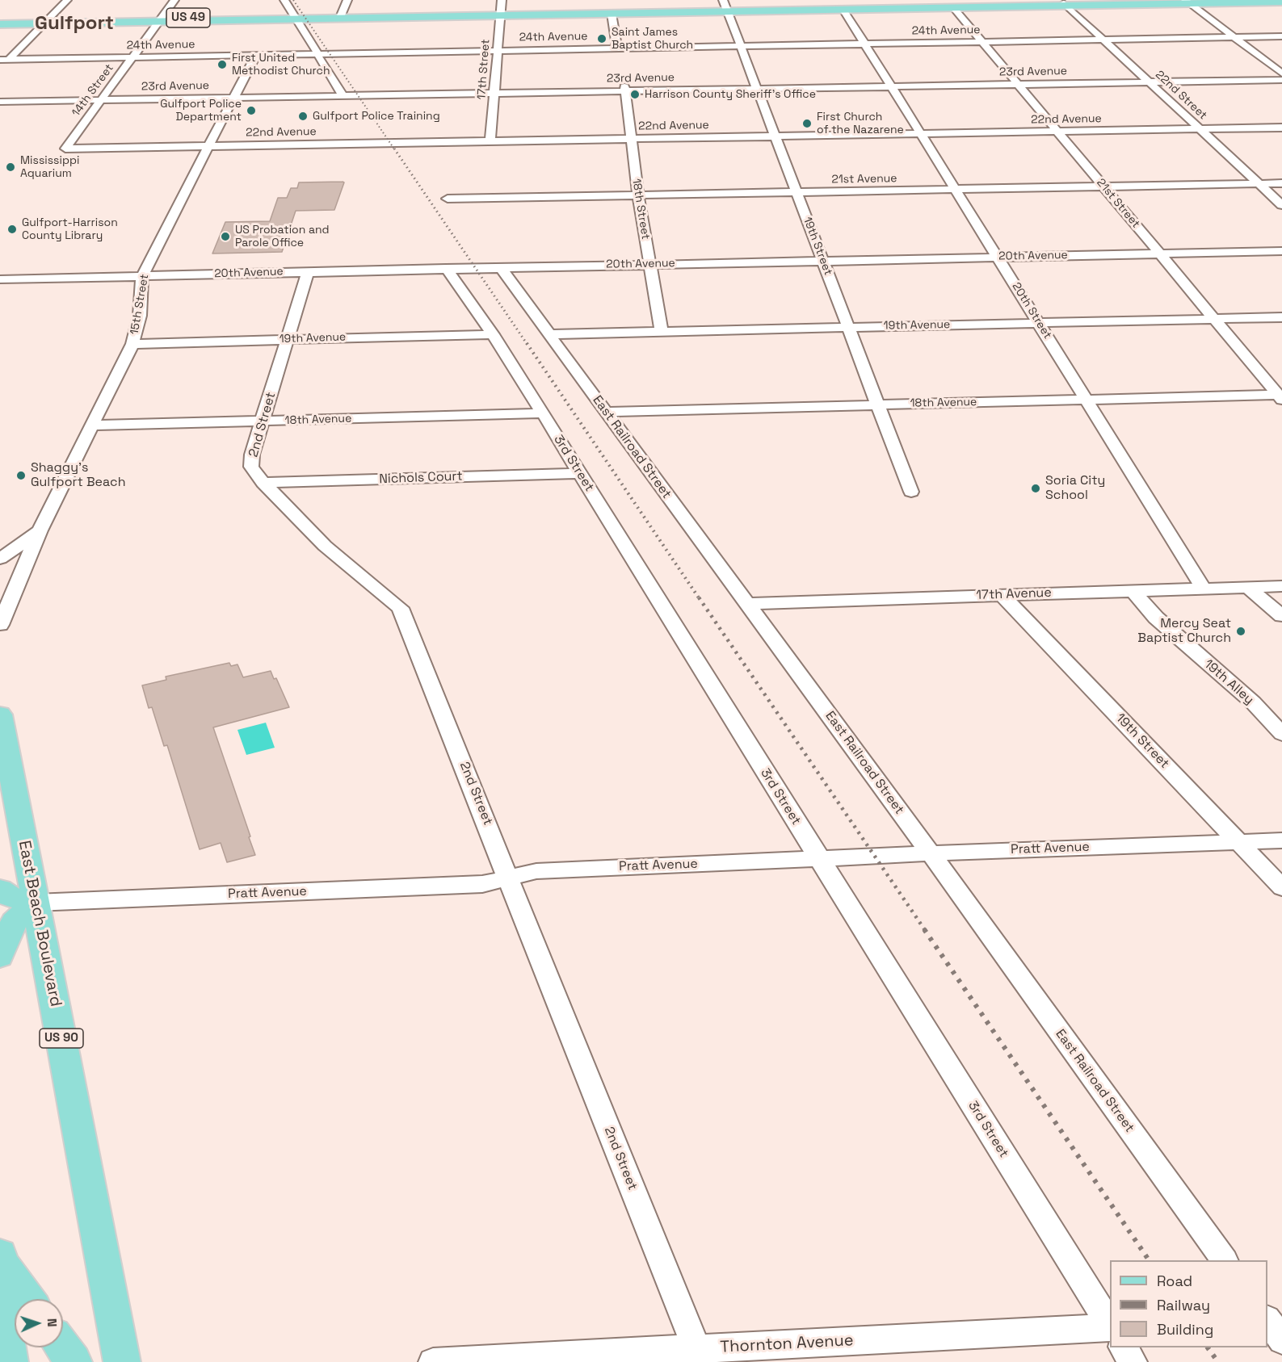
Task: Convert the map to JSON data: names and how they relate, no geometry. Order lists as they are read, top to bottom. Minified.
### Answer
{"streets":{"main road":["US 49","East Beach Boulevard","US 90"],"street":["24th Avenue","17th Street","23rd Avenue","14th Street","22nd Street","22nd Avenue","21st Avenue","21st Street","18th Street","19th Street","20th Avenue","15th Street","20th Street","19th Avenue","18th Avenue","2nd Street","East Railroad Street","3rd Street","Nichols Court","17th Avenue","19th Alley","Pratt Avenue","Thornton Avenue"]},"crossings":[["US 49","17th Street"],["US 49","14th Street"],["US 49","22nd Street"],["US 49","21st Street"],["US 49","19th Street"],["US 49","20th Street"],["24th Avenue","17th Street"],["24th Avenue","14th Street"],["24th Avenue","22nd Street"],["24th Avenue","21st Street"],["24th Avenue","19th Street"],["24th Avenue","15th Street"],["24th Avenue","20th Street"],["17th Street","23rd Avenue"],["17th Street","22nd Avenue"],["23rd Avenue","14th Street"],["23rd Avenue","22nd Street"],["23rd Avenue","21st Street"],["23rd Avenue","18th Street"],["23rd Avenue","19th Street"],["23rd Avenue","15th Street"],["23rd Avenue","20th Street"],["14th Street","22nd Avenue"],["22nd Street","22nd Avenue"],["22nd Street","21st Avenue"],["22nd Avenue","21st Street"],["22nd Avenue","18th Street"],["22nd Avenue","19th Street"],["22nd Avenue","15th Street"],["22nd Avenue","20th Street"],["21st Avenue","21st Street"],["21st Avenue","18th Street"],["21st Avenue","19th Street"],["21st Avenue","20th Street"],["21st Street","20th Avenue"],["21st Street","19th Avenue"],["21st Street","18th Avenue"],["18th Street","20th Avenue"],["18th Street","19th Avenue"],["19th Street","20th Avenue"],["19th Street","19th Avenue"],["19th Street","18th Avenue"],["19th Street","17th Avenue"],["19th Street","Pratt Avenue"],["20th Avenue","15th Street"],["20th Avenue","20th Street"],["20th Avenue","2nd Street"],["20th Avenue","East Railroad Street"],["20th Avenue","3rd Street"],["15th Street","19th Avenue"],["15th Street","18th Avenue"],["20th Street","19th Avenue"],["20th Street","18th Avenue"],["20th Street","17th Avenue"],["19th Avenue","2nd Street"],["19th Avenue","East Railroad Street"],["19th Avenue","3rd Street"],["18th Avenue","2nd Street"],["18th Avenue","East Railroad Street"],["18th Avenue","3rd Street"],["2nd Street","Nichols Court"],["2nd Street","Pratt Avenue"],["2nd Street","Thornton Avenue"],["East Railroad Street","17th Avenue"],["East Railroad Street","Pratt Avenue"],["3rd Street","Nichols Court"],["3rd Street","Pratt Avenue"],["17th Avenue","19th Alley"],["Pratt Avenue","East Beach Boulevard"]],"districts":["Gulfport"],"places":["Saint James Baptist Church","First United Methodist Church","Harrison County Sheriff's Office","Gulfport Police Department","Gulfport Police Training","First Church of the Nazarene","Mississippi Aquarium","Gulfport-Harrison County Library","US Probation and Parole Office","Shaggy's Gulfport Beach","Soria City School","Mercy Seat Baptist Church"],"legend":["Road","Railway","Building"],"north":"right"}
